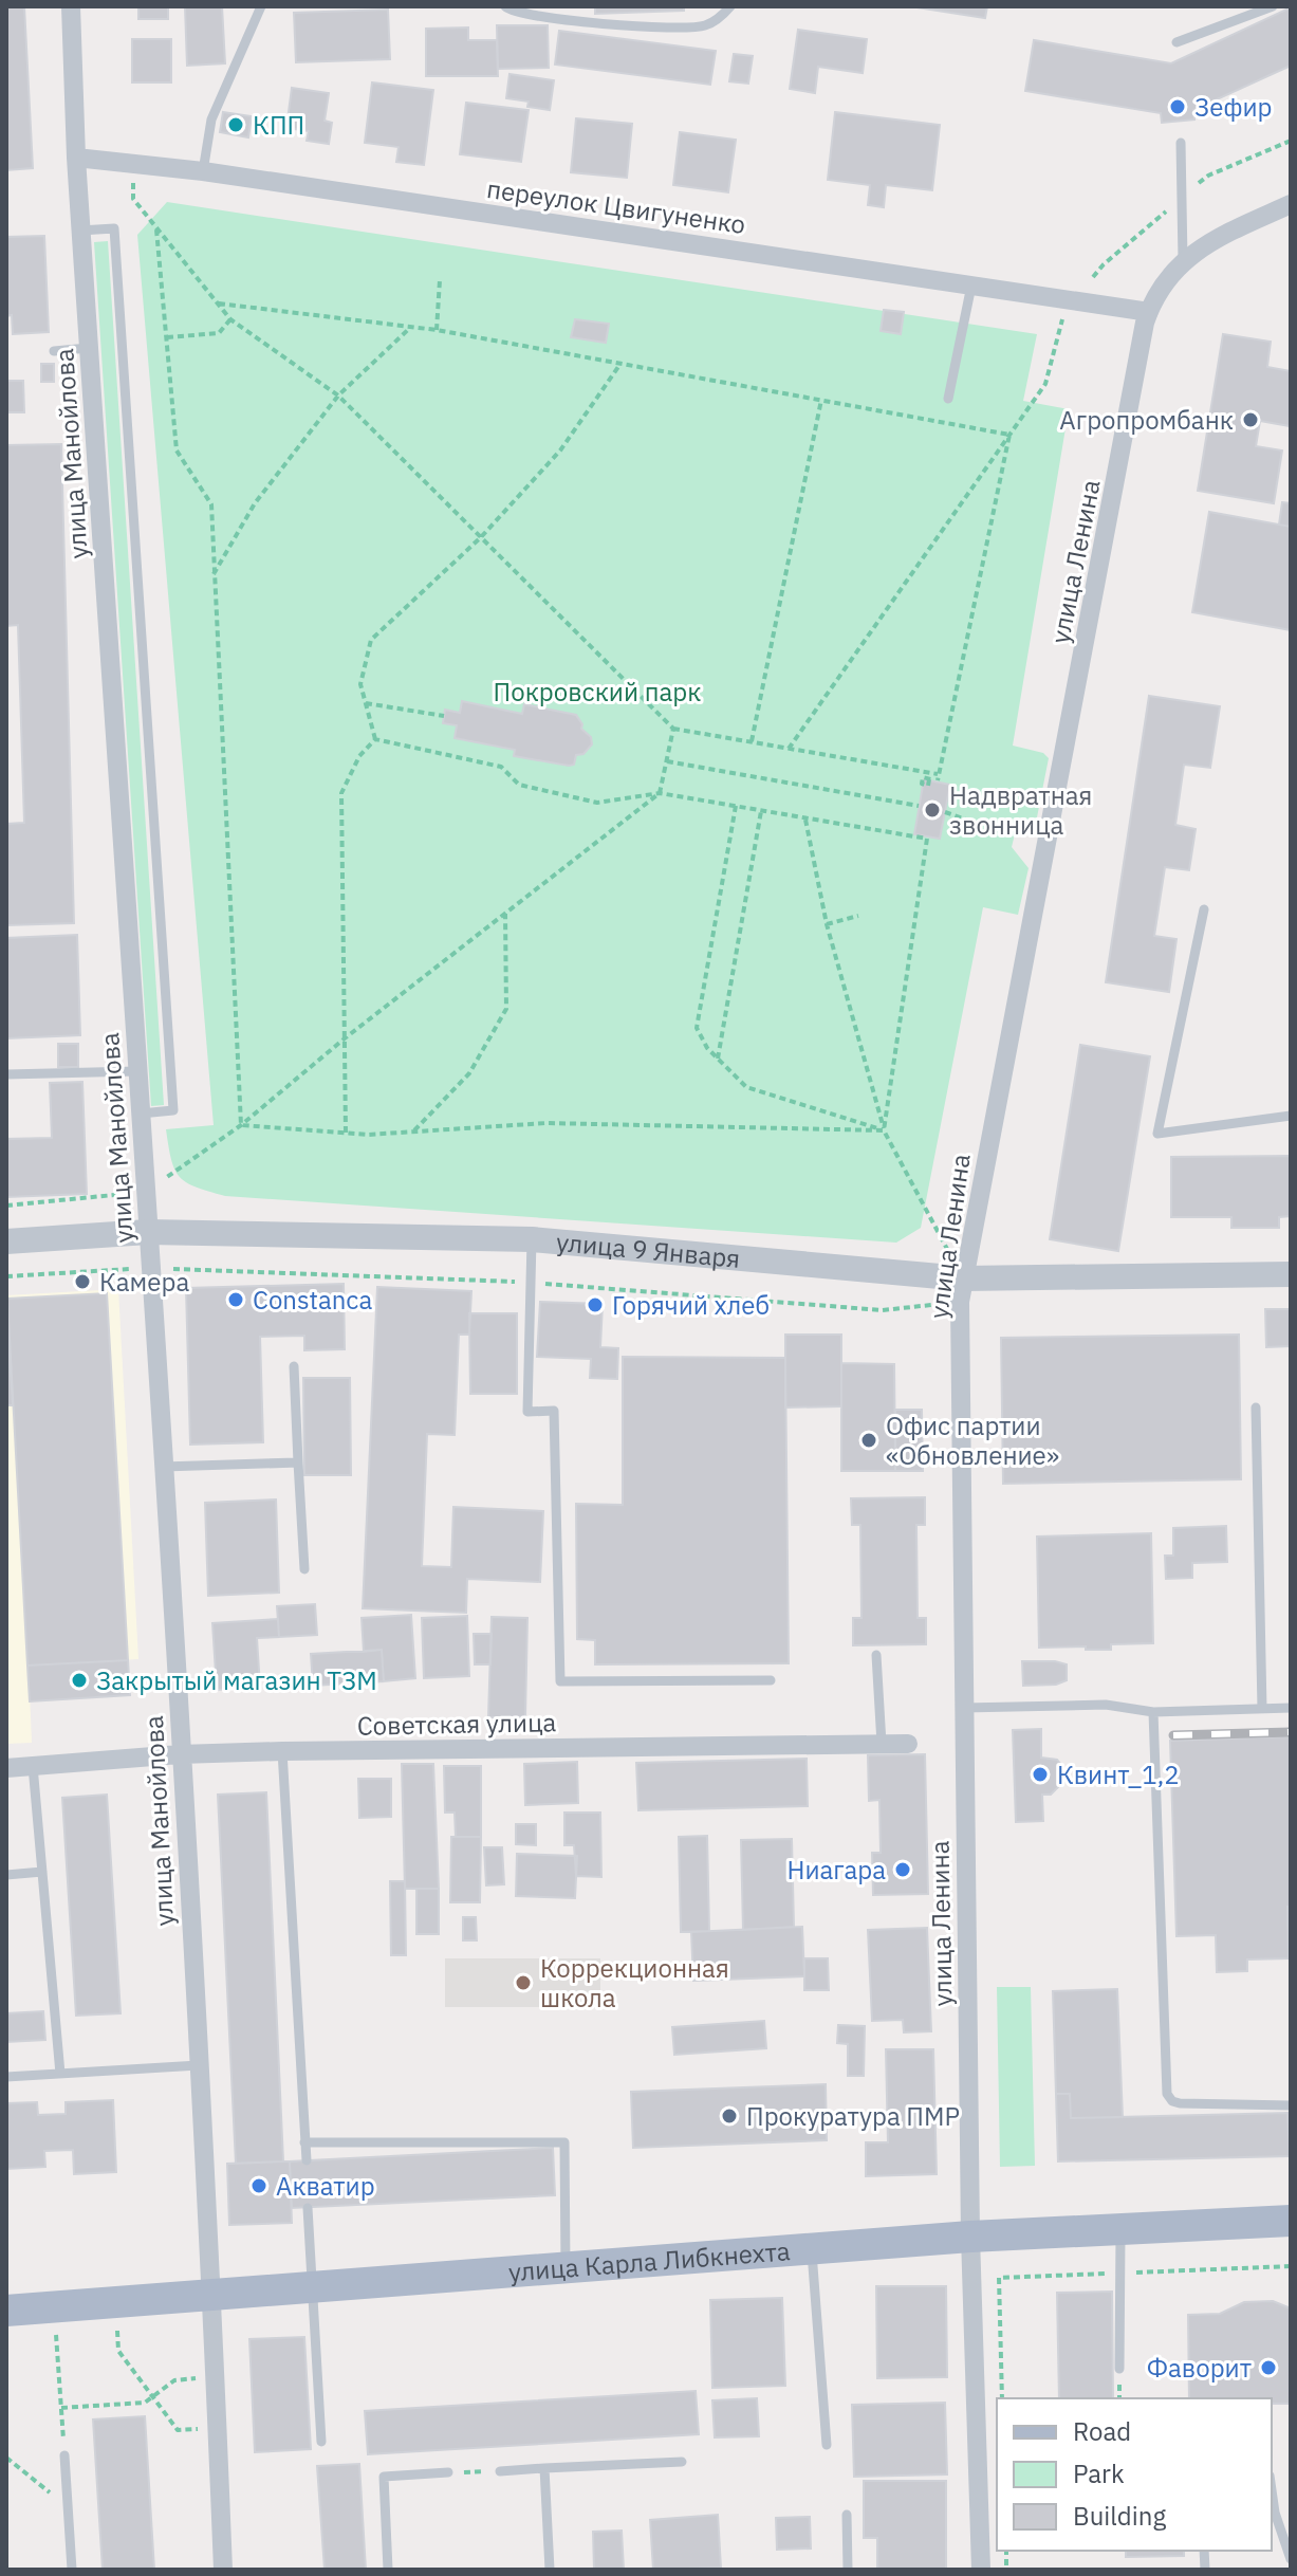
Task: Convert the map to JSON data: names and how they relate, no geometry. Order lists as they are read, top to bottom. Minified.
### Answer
{"streets":{"main road":["улица Карла Либкнехта"],"street":["переулок Цвигуненко","улица Манойлова","улица Ленина","улица 9 Января","Советская улица"]},"crossings":[["переулок Цвигуненко","улица Манойлова"],["переулок Цвигуненко","улица Ленина"],["улица Манойлова","улица 9 Января"],["улица Манойлова","Советская улица"],["улица Манойлова","улица Карла Либкнехта"],["улица Ленина","улица 9 Января"],["улица Ленина","улица Карла Либкнехта"]],"parks":["Покровский парк"],"places":["Зефир","КПП","Агропромбанк","Надвратная звонница","Камера","Constanca","Горячий хлеб","Офис партии «Обновление»","Закрытый магазин ТЗМ","Квинт_1,2","Ниагара","Коррекционная школа","Прокуратура ПМР","Акватир","Фаворит"],"legend":["Road","Park","Building"]}
